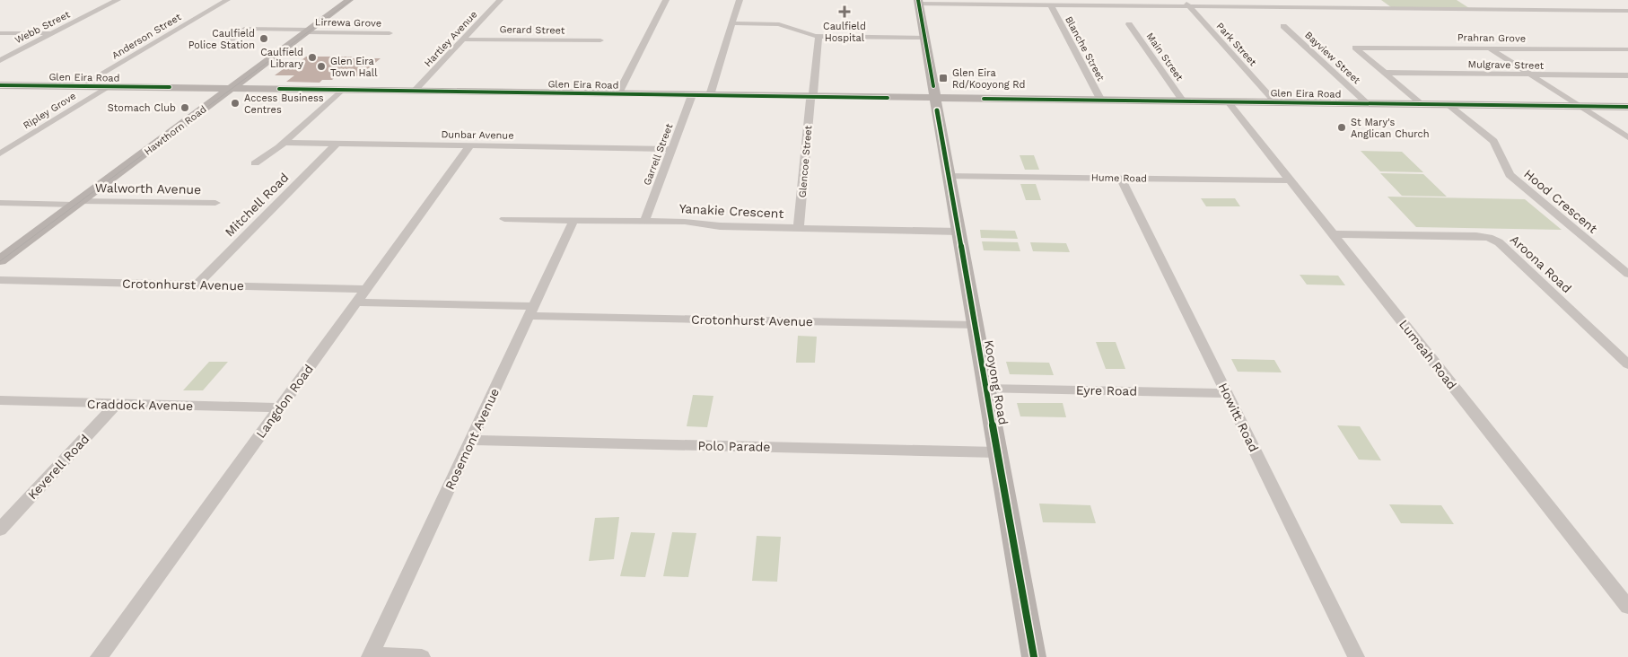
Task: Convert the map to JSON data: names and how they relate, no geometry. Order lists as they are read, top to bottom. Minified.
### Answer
{"streets":{"main road":["Glen Eira Road","Hawthorn Road","Kooyong Road"],"street":["Lirrewa Grove","Webb Street","Gerard Street","Anderson Street","Prahran Grove","Hartley Avenue","Park Street","Blanche Street","Main Street","Bayview Street","Mulgrave Street","Ripley Grove","Dunbar Avenue","Garrell Street","Glencoe Street","Hume Road","Walworth Avenue","Hood Crescent","Mitchell Road","Yanakie Crescent","Aroona Road","Crotonhurst Avenue","Lumeah Road","Eyre Road","Langdon Road","Craddock Avenue","Howitt Road","Rosemont Avenue","Polo Parade","Keverell Road"]},"crossings":[["Lirrewa Grove","Hawthorn Road"],["Gerard Street","Hartley Avenue"],["Anderson Street","Glen Eira Road"],["Prahran Grove","Mulgrave Street"],["Hartley Avenue","Glen Eira Road"],["Park Street","Glen Eira Road"],["Blanche Street","Glen Eira Road"],["Main Street","Glen Eira Road"],["Bayview Street","Glen Eira Road"],["Glen Eira Road","Ripley Grove"],["Glen Eira Road","Hawthorn Road"],["Glen Eira Road","Garrell Street"],["Glen Eira Road","Glencoe Street"],["Glen Eira Road","Hood Crescent"],["Glen Eira Road","Lumeah Road"],["Glen Eira Road","Kooyong Road"],["Hawthorn Road","Walworth Avenue"],["Dunbar Avenue","Garrell Street"],["Dunbar Avenue","Mitchell Road"],["Dunbar Avenue","Langdon Road"],["Garrell Street","Yanakie Crescent"],["Glencoe Street","Yanakie Crescent"],["Hume Road","Lumeah Road"],["Hume Road","Kooyong Road"],["Hume Road","Howitt Road"],["Mitchell Road","Crotonhurst Avenue"],["Yanakie Crescent","Kooyong Road"],["Yanakie Crescent","Rosemont Avenue"],["Aroona Road","Lumeah Road"],["Crotonhurst Avenue","Kooyong Road"],["Crotonhurst Avenue","Langdon Road"],["Crotonhurst Avenue","Rosemont Avenue"],["Kooyong Road","Eyre Road"],["Kooyong Road","Polo Parade"],["Eyre Road","Howitt Road"],["Langdon Road","Craddock Avenue"],["Craddock Avenue","Keverell Road"],["Rosemont Avenue","Polo Parade"]],"places":{"health":["Caulfield Hospital"],"other":["Caulfield Police Station","Caulfield Library","Glen Eira Town Hall","Access Business Centres","Stomach Club","St Mary's Anglican Church"],"transit":["Glen Eira Rd/Kooyong Rd"]}}
